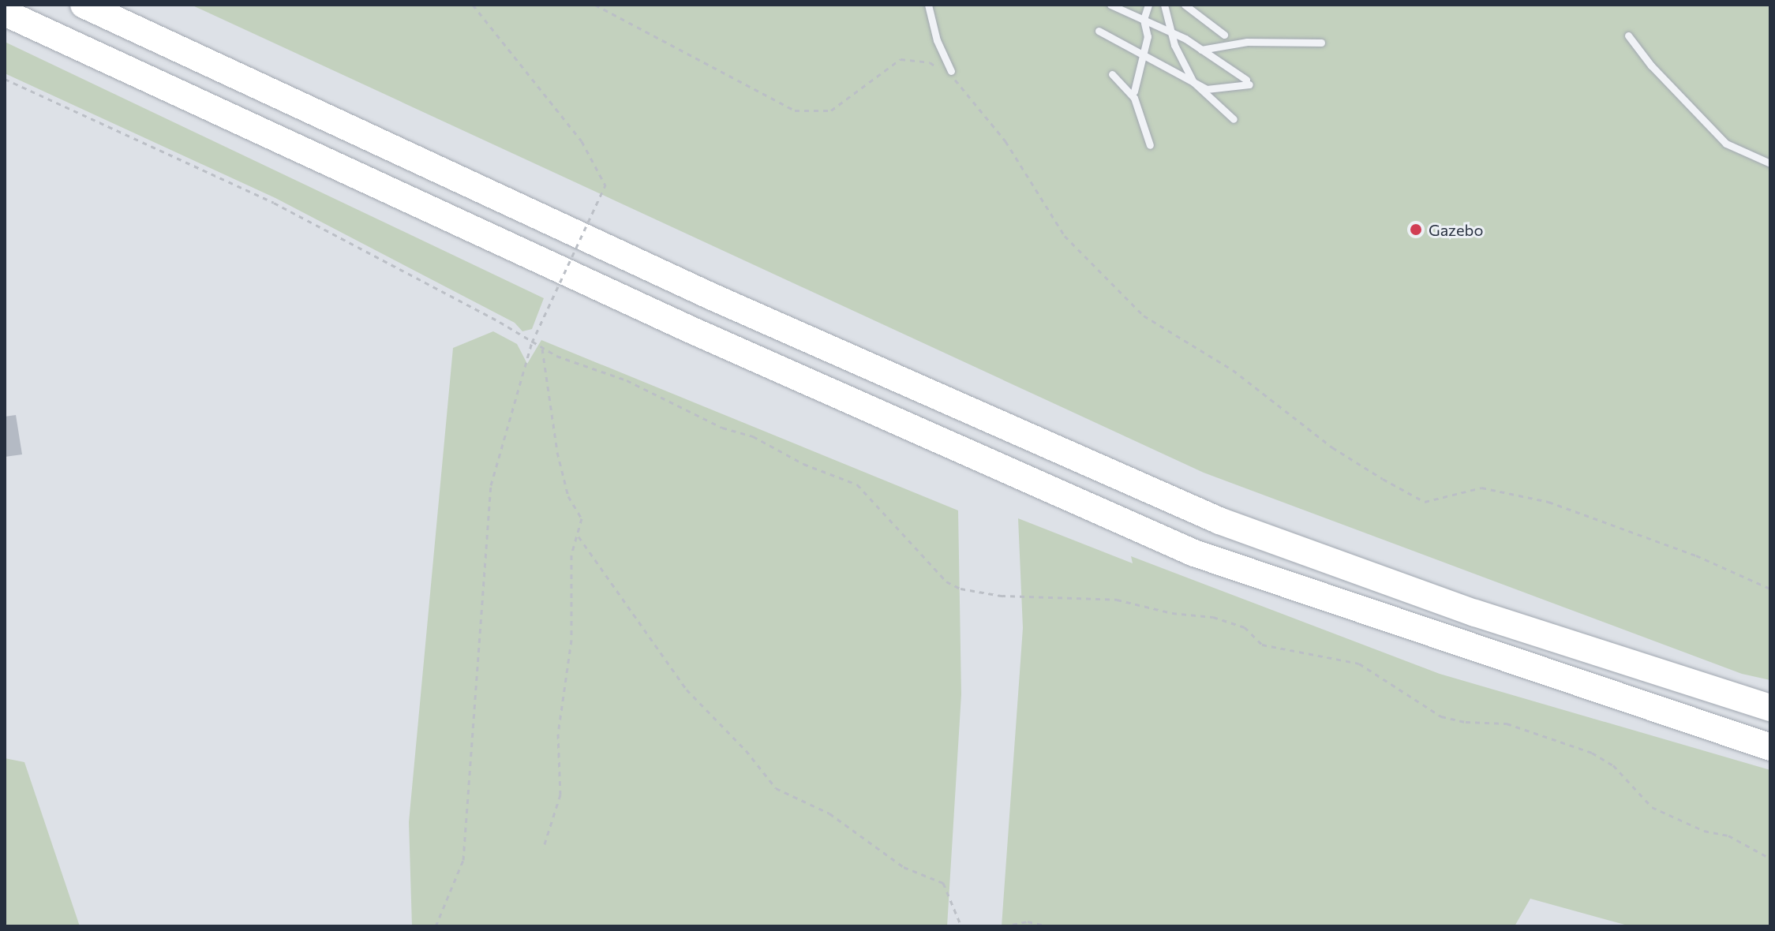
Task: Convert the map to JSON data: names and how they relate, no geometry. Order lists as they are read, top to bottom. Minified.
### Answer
{"places":["Gazebo"]}
